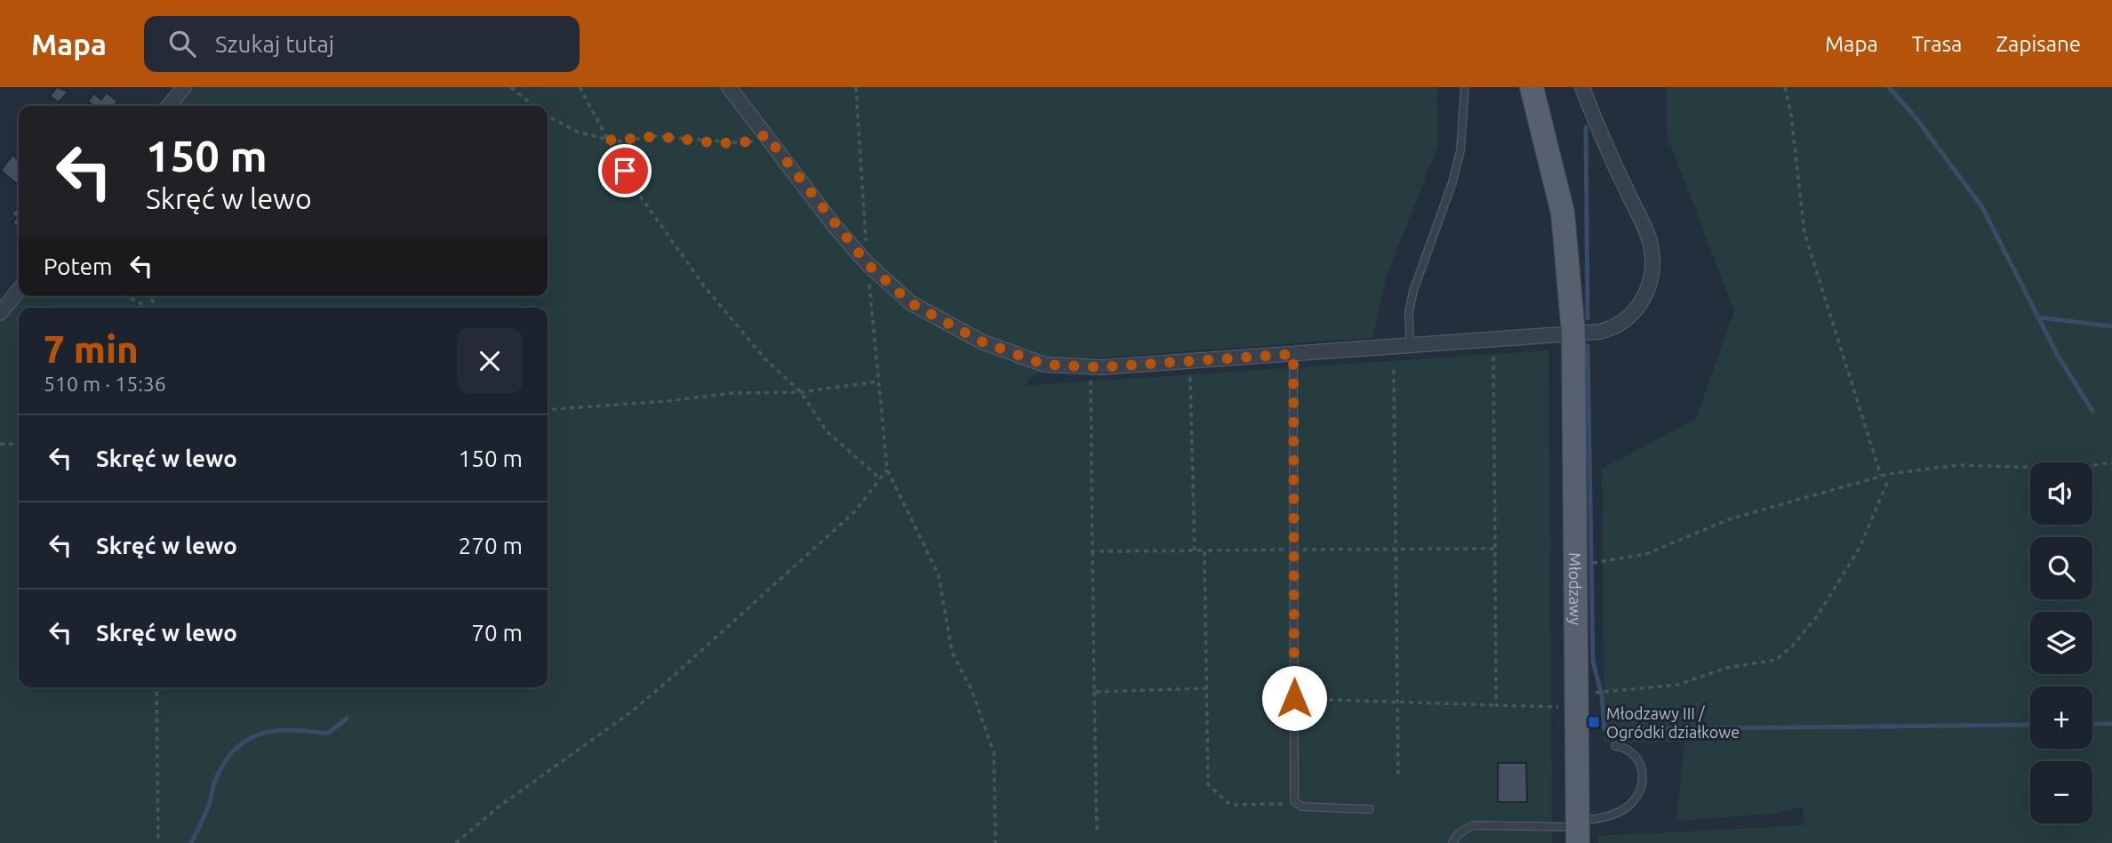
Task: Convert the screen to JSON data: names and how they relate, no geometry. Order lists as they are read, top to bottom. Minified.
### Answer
{"streets":{"main road":["Młodzawy"]},"places":{"transit":["Młodzawy III / Ogródki działkowe"]},"page":{"header":"Mapa","search":"Szukaj tutaj","nav":["Mapa","Trasa","Zapisane"],"turn":["150 m","Skręć w lewo"],"then":"Potem","heading":["7 min","510 m · 15:36"],"list":[{"name":"Skręć w lewo","value":"150 m"},{"name":"Skręć w lewo","value":"270 m"},{"name":"Skręć w lewo","value":"70 m"}],"map_buttons":["+","−"]}}
